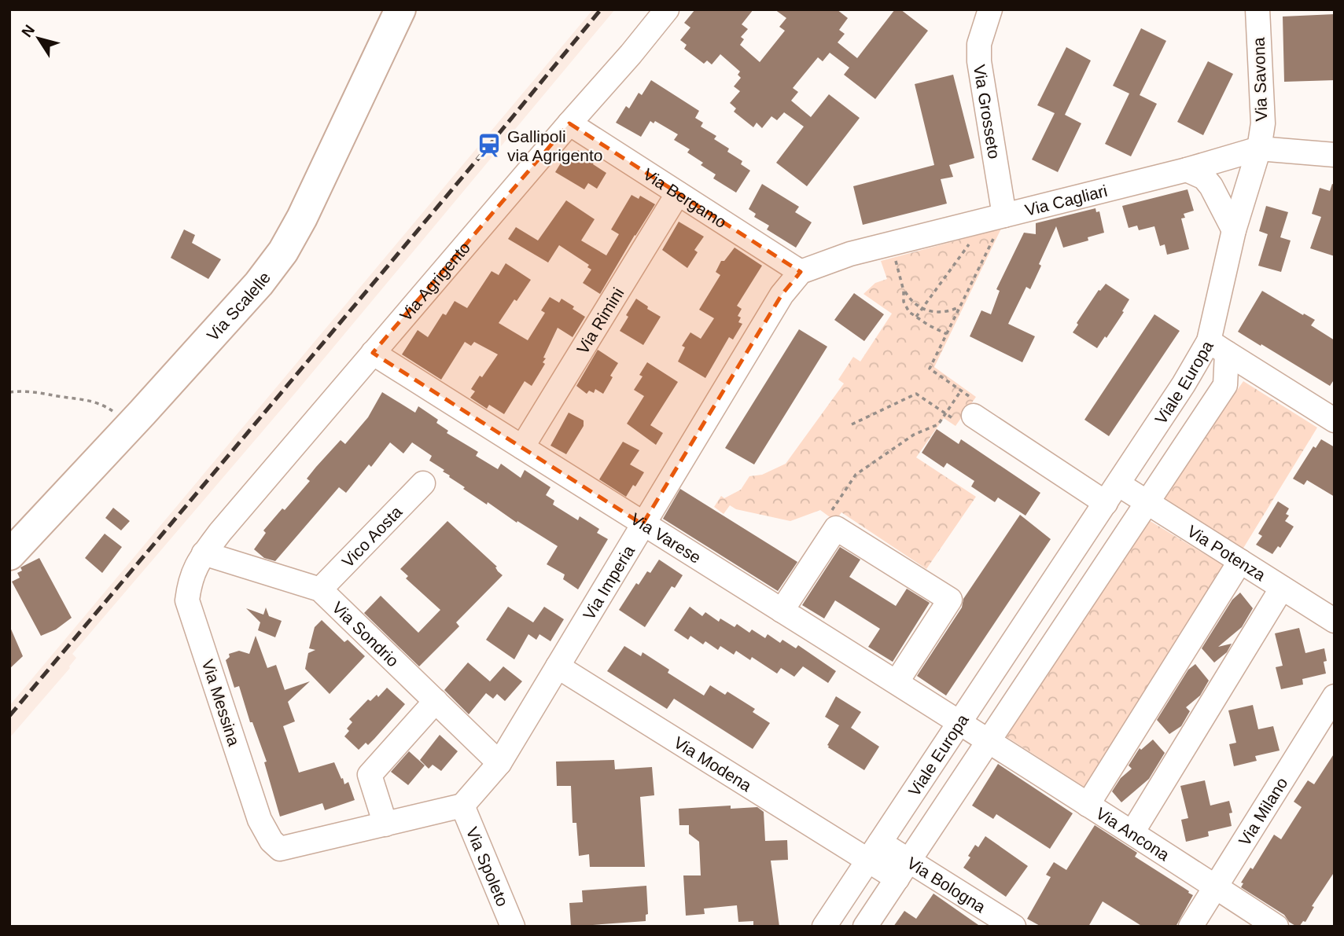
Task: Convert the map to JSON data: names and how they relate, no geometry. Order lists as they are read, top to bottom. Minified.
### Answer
{"streets":{"main road":["Via Scalelle"],"street":["Via Savona","Via Grosseto","Via Bergamo","Via Cagliari","Via Agrigento","Via Rimini","Viale Europa","Vico Aosta","Via Varese","Via Potenza","Via Imperia","Via Sondrio","Via Messina","Via Modena","Via Milano","Via Ancona","Via Spoleto","Via Bologna"]},"crossings":[["Via Savona","Via Cagliari"],["Via Savona","Viale Europa"],["Via Grosseto","Via Cagliari"],["Via Bergamo","Via Cagliari"],["Via Bergamo","Via Agrigento"],["Via Bergamo","Via Rimini"],["Via Bergamo","Via Imperia"],["Via Cagliari","Via Imperia"],["Via Agrigento","Via Varese"],["Via Agrigento","Via Sondrio"],["Via Agrigento","Via Messina"],["Via Rimini","Via Varese"],["Viale Europa","Via Varese"],["Viale Europa","Via Potenza"],["Viale Europa","Via Modena"],["Viale Europa","Via Ancona"],["Viale Europa","Via Bologna"],["Vico Aosta","Via Sondrio"],["Via Varese","Via Imperia"],["Via Varese","Via Ancona"],["Via Imperia","Via Sondrio"],["Via Imperia","Via Modena"],["Via Imperia","Via Spoleto"],["Via Sondrio","Via Messina"],["Via Modena","Via Bologna"],["Via Milano","Via Ancona"]],"places":{"station":["Gallipoli via Agrigento"]},"north":"top left"}
